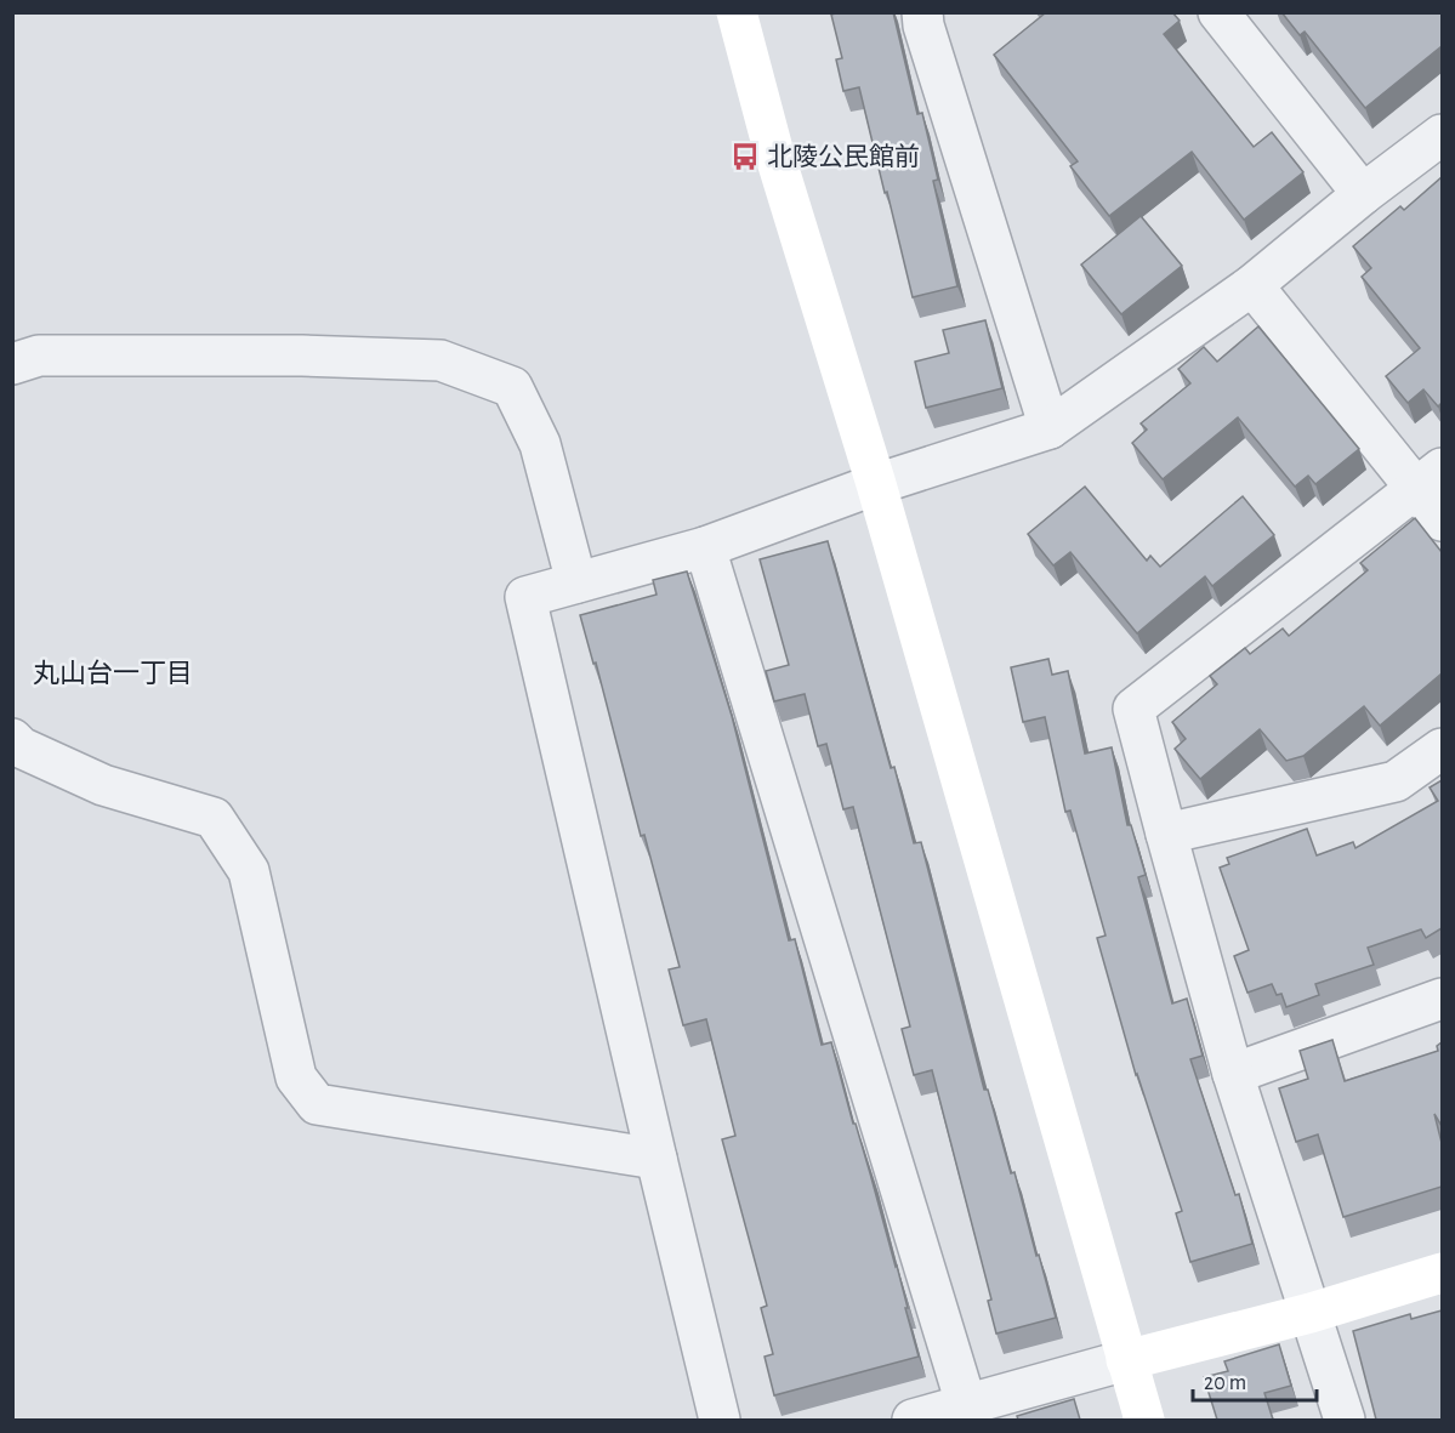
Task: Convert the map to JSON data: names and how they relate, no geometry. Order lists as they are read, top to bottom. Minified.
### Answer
{"districts":["丸山台一丁目"],"places":{"bus stop":["北陵公民館前"]},"scale_bar":"20 m"}
